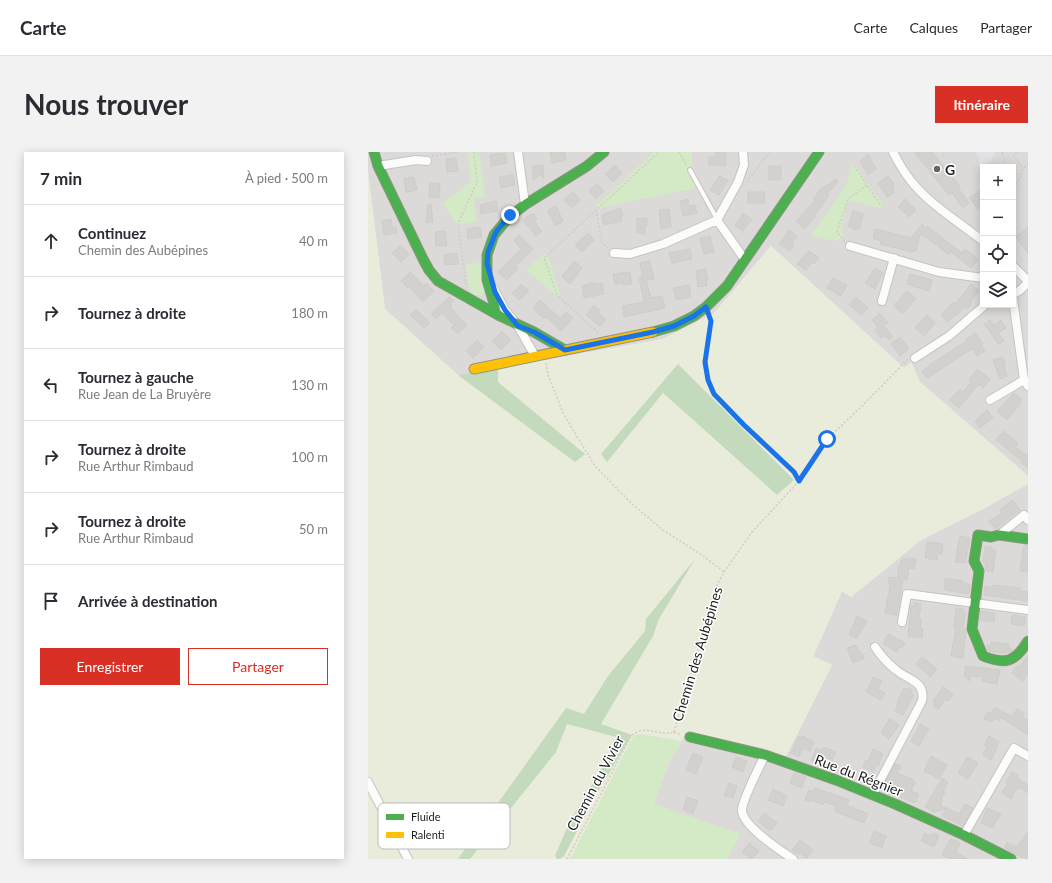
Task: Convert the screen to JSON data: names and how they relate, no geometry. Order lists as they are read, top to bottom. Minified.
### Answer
{"streets":{"street":["Rue du Régnier"],"path":["Chemin des Aubépines","Chemin du Vivier"]},"crossings":[["Chemin des Aubépines","Chemin du Vivier"]],"places":["G"],"legend":["Fluide","Ralenti"],"page":{"header":"Carte","nav":["Carte","Calques","Partager"],"buttons":["Itinéraire",["Enregistrer","Partager"]],"title":"Nous trouver","heading":["7 min","À pied · 500 m"],"map_buttons":["+","−"],"list":[["Continuez","Chemin des Aubépines","40 m"],["Tournez à droite","180 m"],["Tournez à gauche","Rue Jean de La Bruyère","130 m"],["Tournez à droite","Rue Arthur Rimbaud","100 m"],["Tournez à droite","Rue Arthur Rimbaud","50 m"],"Arrivée à destination"]}}
